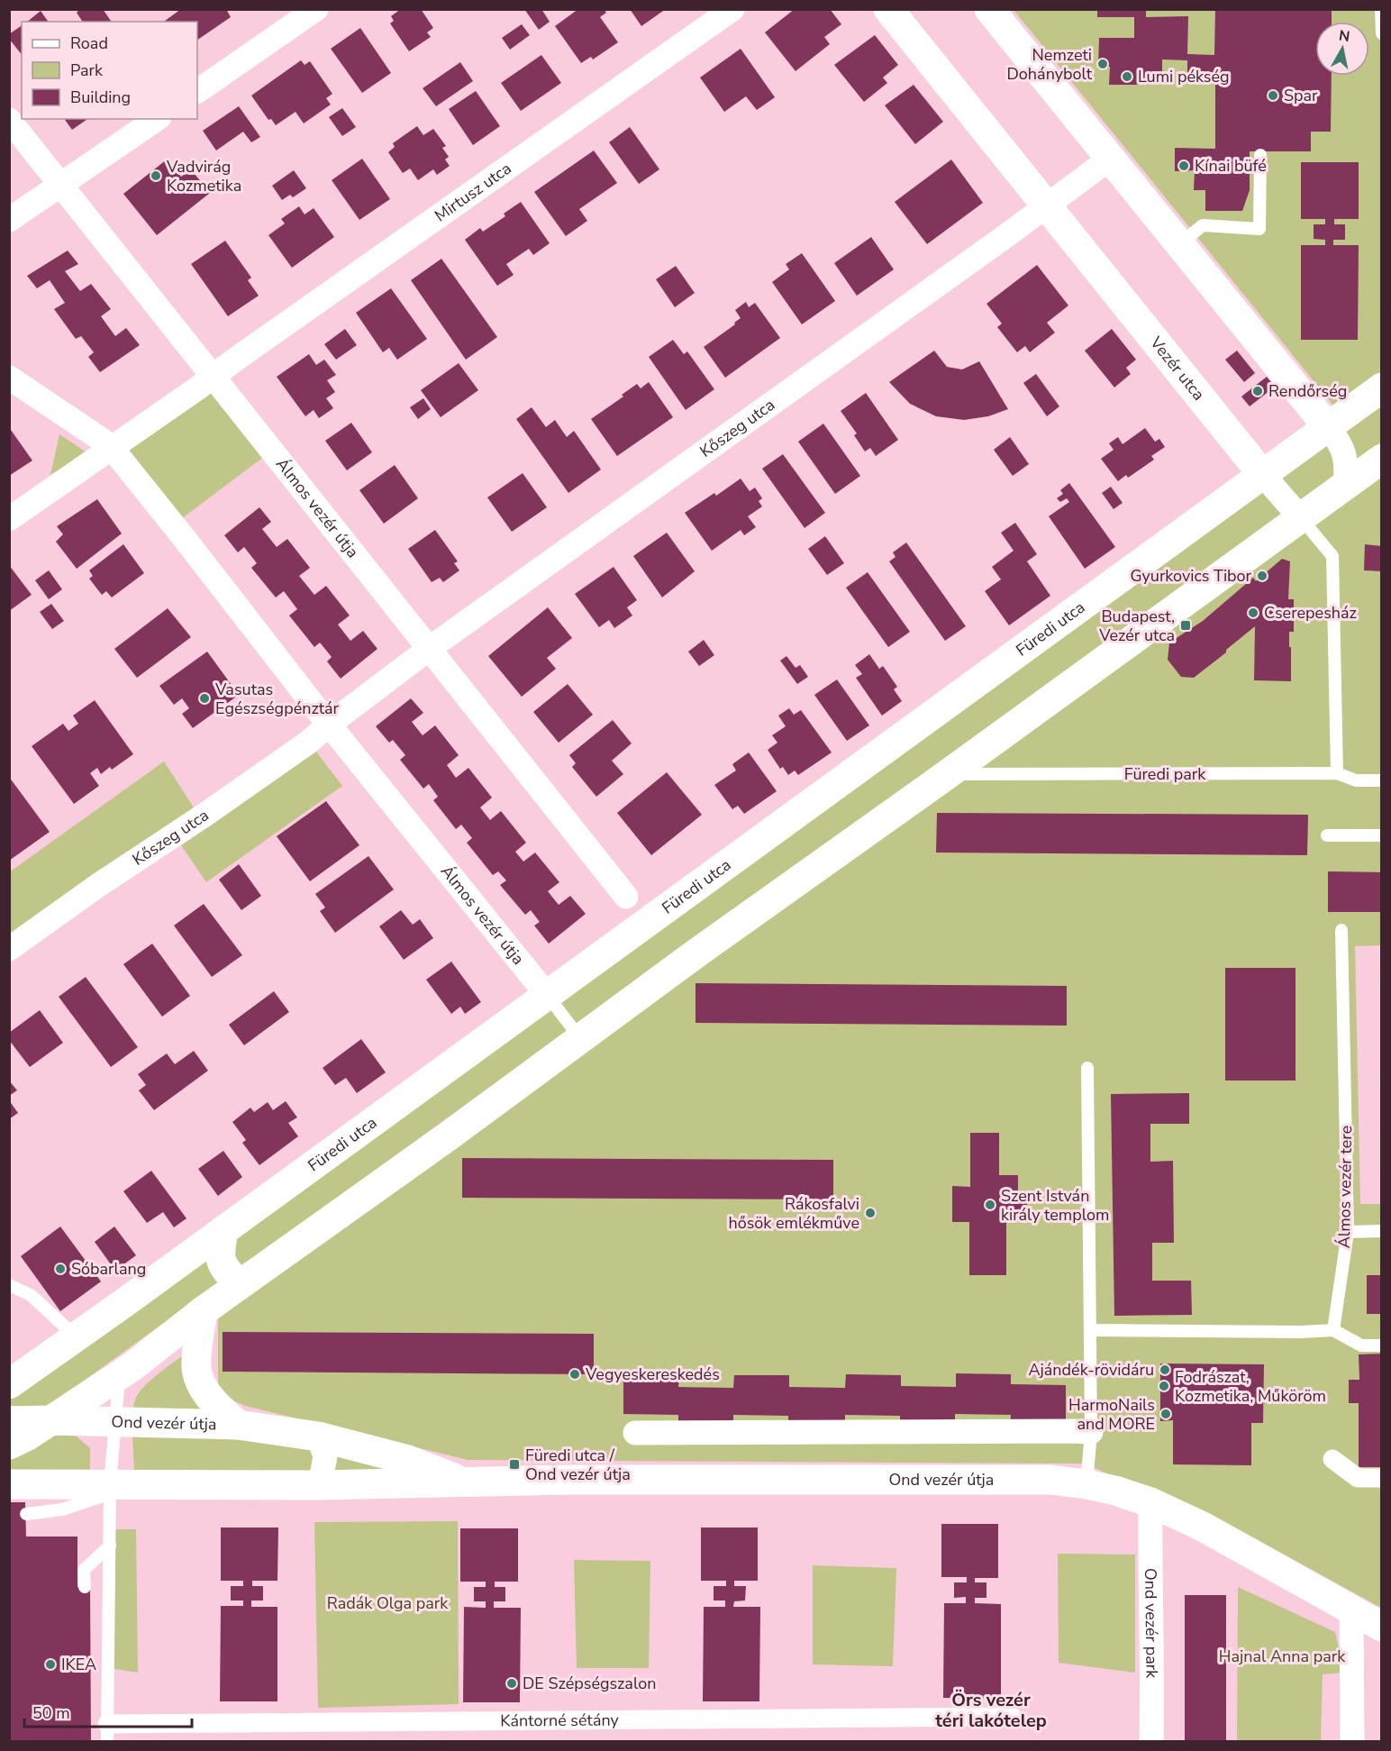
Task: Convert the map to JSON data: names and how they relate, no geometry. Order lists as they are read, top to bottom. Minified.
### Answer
{"streets":{"main road":["Vezér utca","Füredi utca","Ond vezér útja"],"street":["Mirtusz utca","Kőszeg utca","Álmos vezér útja","Ond vezér park","Kántorné sétány"],"lane":["Füredi park","Álmos vezér tere"]},"crossings":[["Mirtusz utca","Álmos vezér útja"],["Vezér utca","Kőszeg utca"],["Vezér utca","Füredi utca"],["Vezér utca","Füredi park"],["Kőszeg utca","Álmos vezér útja"],["Álmos vezér útja","Füredi utca"],["Ond vezér útja","Ond vezér park"]],"districts":["Örs vezér téri lakótelep"],"parks":["Radák Olga park","Hajnal Anna park"],"places":{"other":["Nemzeti Dohánybolt","Lumi pékség","Spar","Kínai büfé","Vadvirág Kozmetika","Rendőrség","Gyurkovics Tibor","Cserepesház","Vasutas Egészségpénztár","Szent István király templom","Rákosfalvi hősök emlékműve","Sóbarlang","Ajándék-rövidáru","Vegyeskereskedés","Fodrászat, Kozmetika, Műköröm","HarmoNails and MORE","IKEA","DE Szépségszalon"],"transit":["Budapest, Vezér utca","Füredi utca / Ond vezér útja"]},"legend":["Road","Park","Building"],"scale_bar":"50 m","north":"top"}
